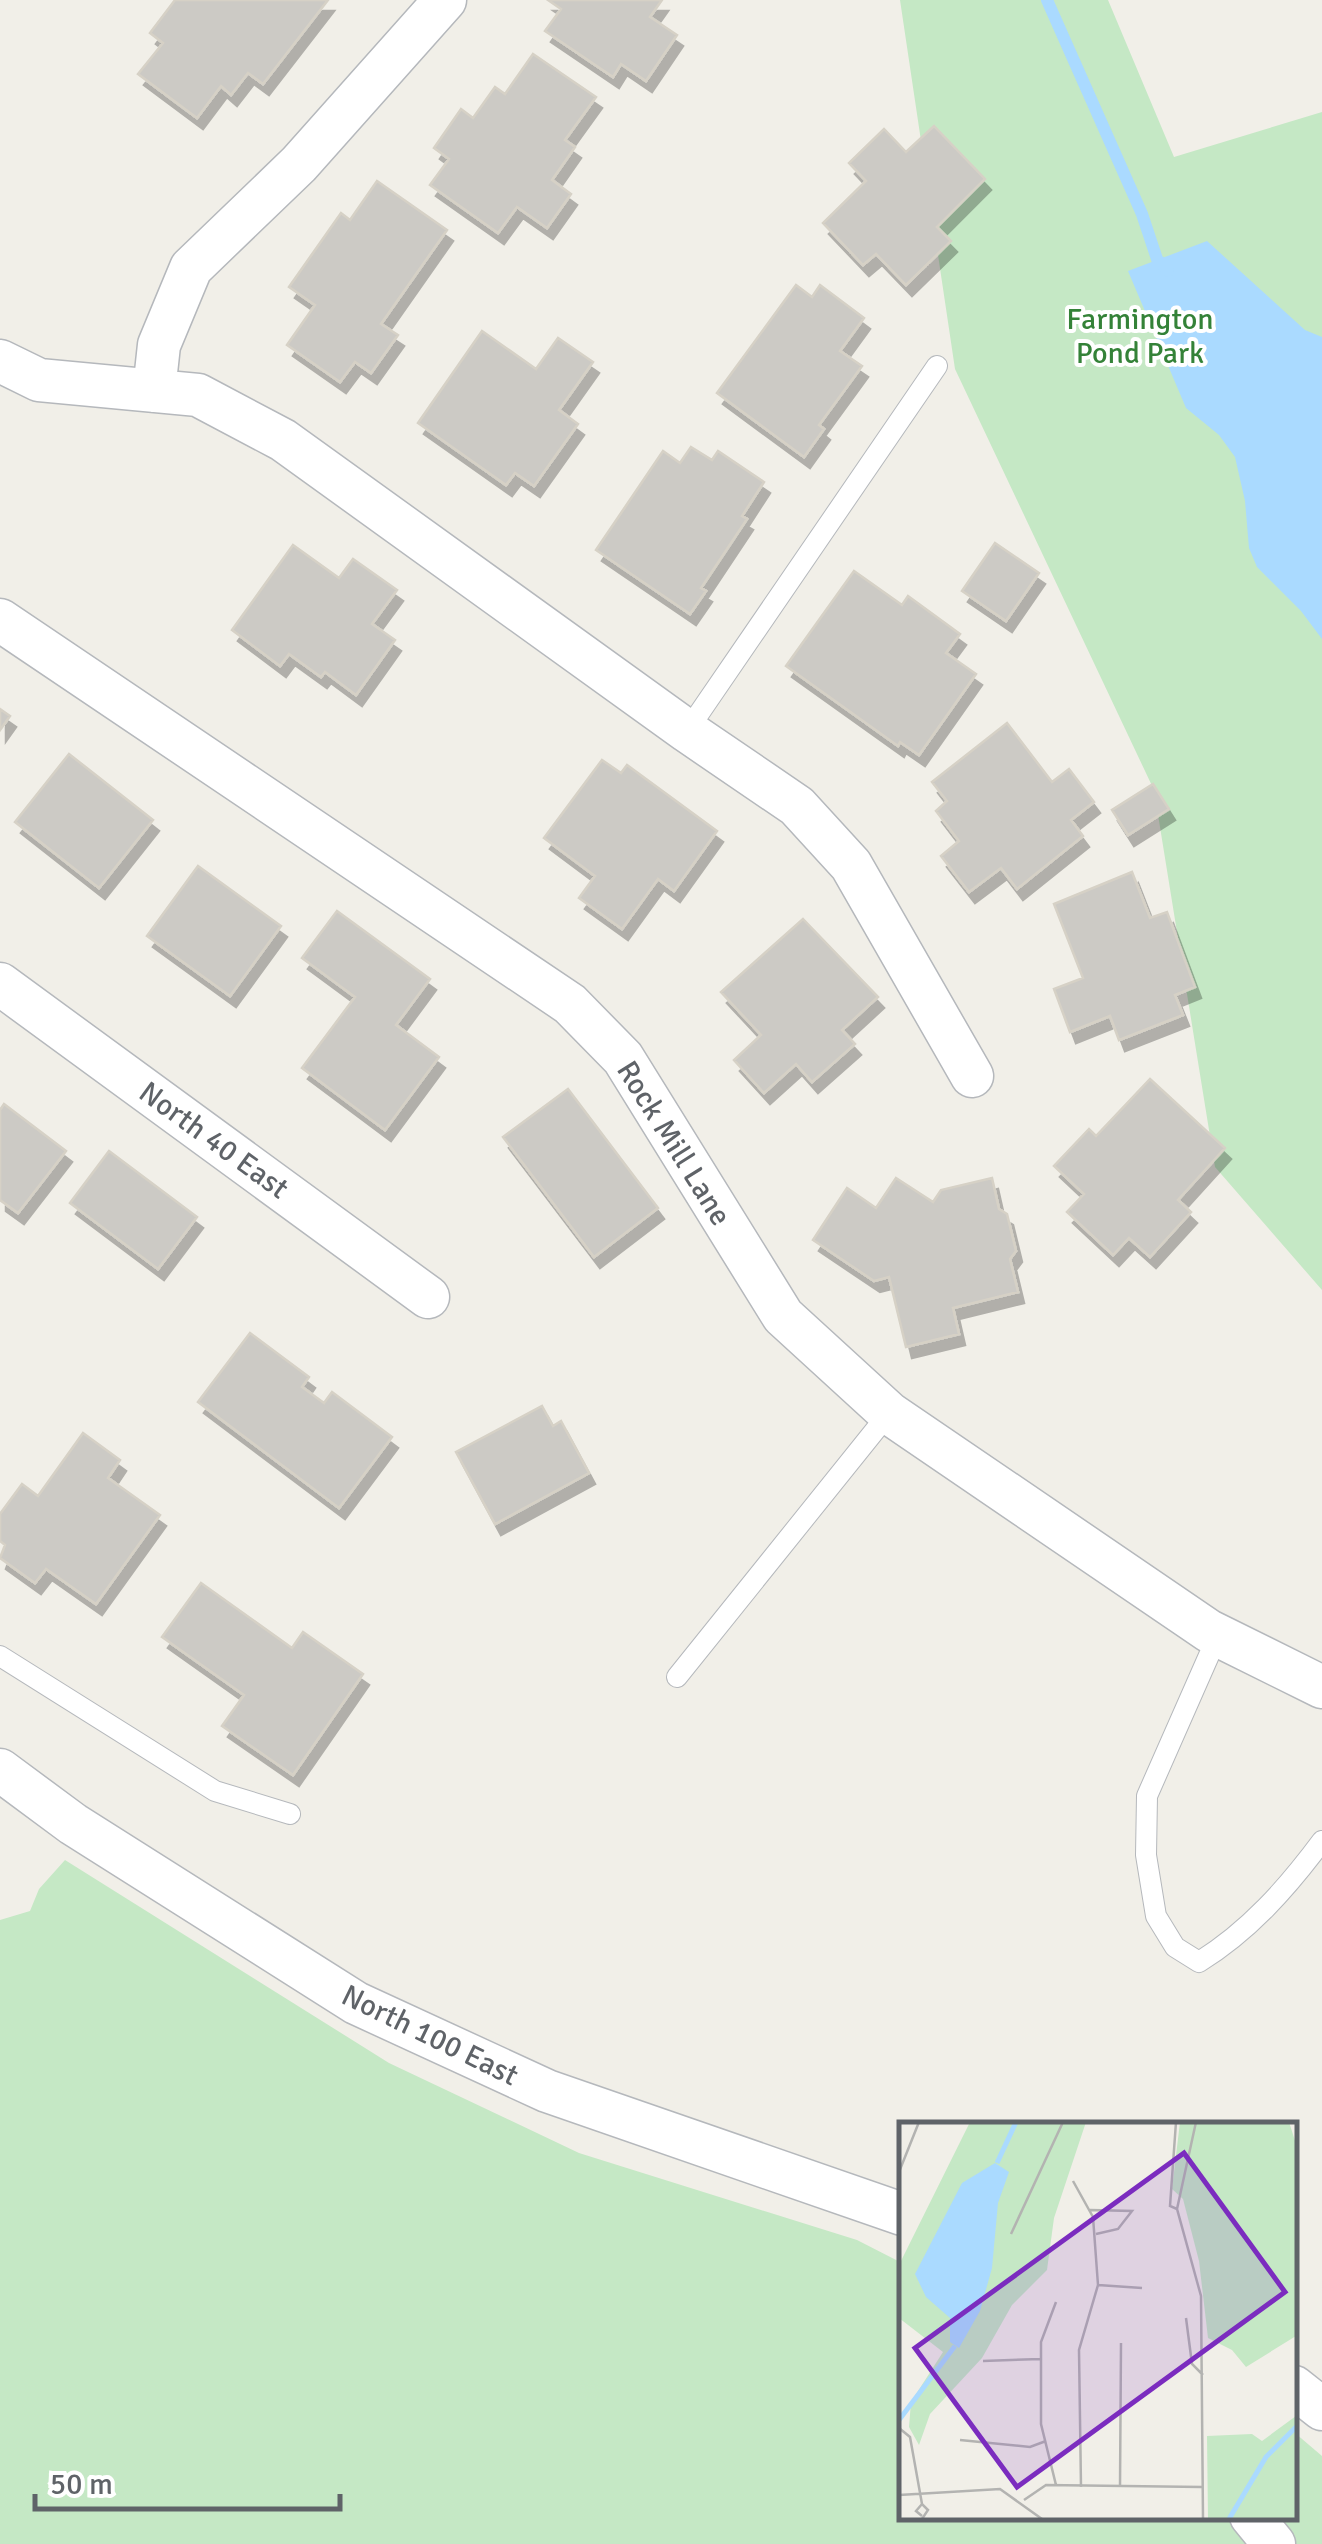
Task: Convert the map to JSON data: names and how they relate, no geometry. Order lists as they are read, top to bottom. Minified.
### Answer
{"streets":{"street":["North 40 East","Rock Mill Lane","North 100 East"]},"parks":["Farmington Pond Park"],"scale_bar":"50 m"}
